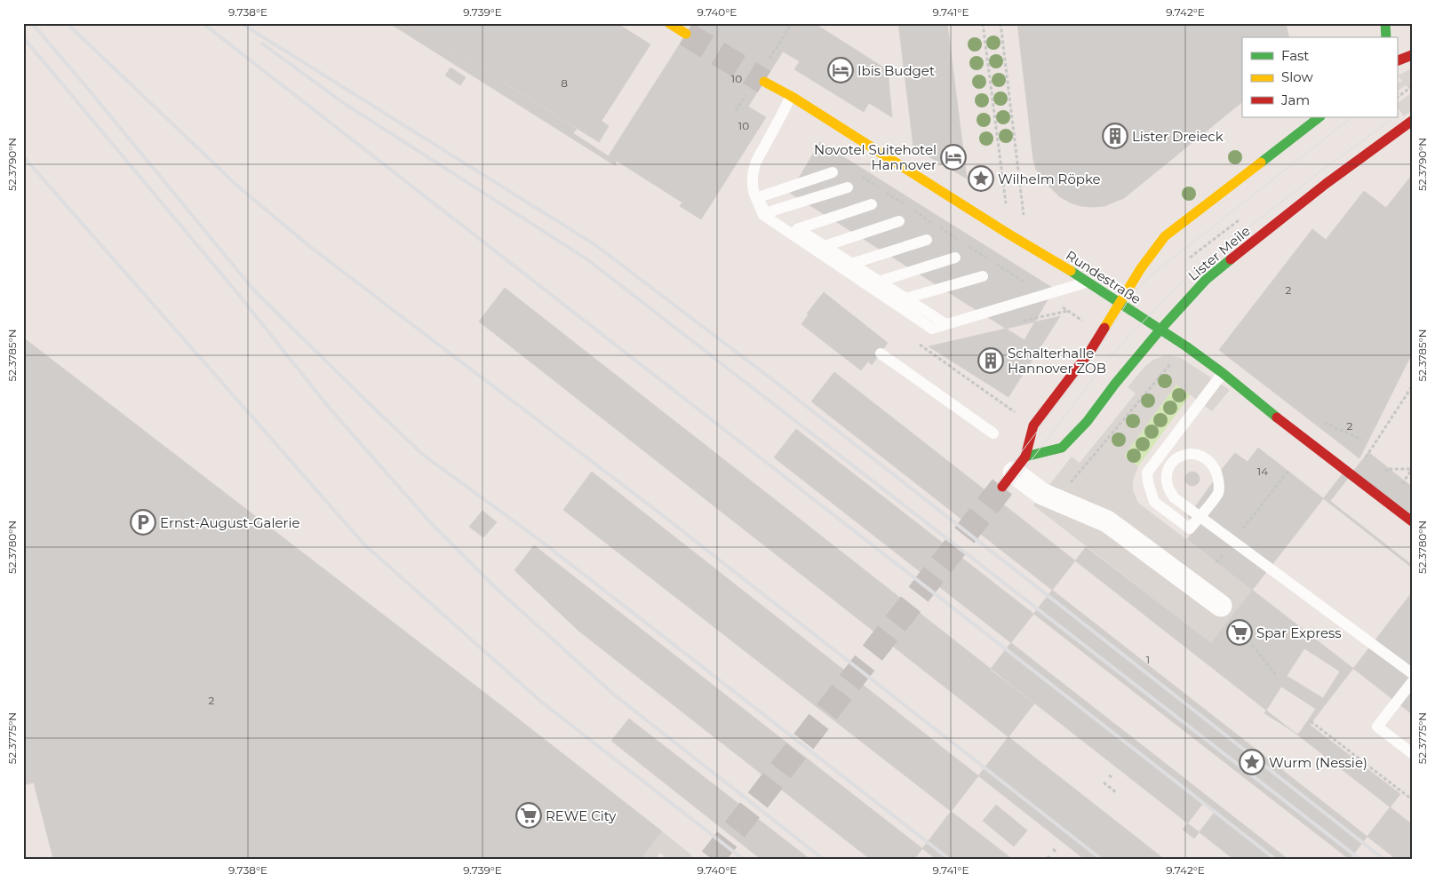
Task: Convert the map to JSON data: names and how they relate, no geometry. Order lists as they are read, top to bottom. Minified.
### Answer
{"streets":{"street":["Lister Meile","Rundestraße"]},"crossings":[["Lister Meile","Rundestraße"]],"places":{"hotel":["Ibis Budget","Novotel Suitehotel Hannover"],"building":["Lister Dreieck","Schalterhalle Hannover ZOB"],"place":["Wilhelm Röpke","Wurm (Nessie)"],"parking":["Ernst-August-Galerie"],"supermarket":["Spar Express","REWE City"]},"house_numbers":["10","8","10","2","2","14","1","2"],"legend":["Fast","Slow","Jam"],"coordinates":["9.738°E","9.739°E","9.740°E","9.741°E","9.742°E","52.3790°N","52.3785°N","52.3780°N","52.3775°N"]}
